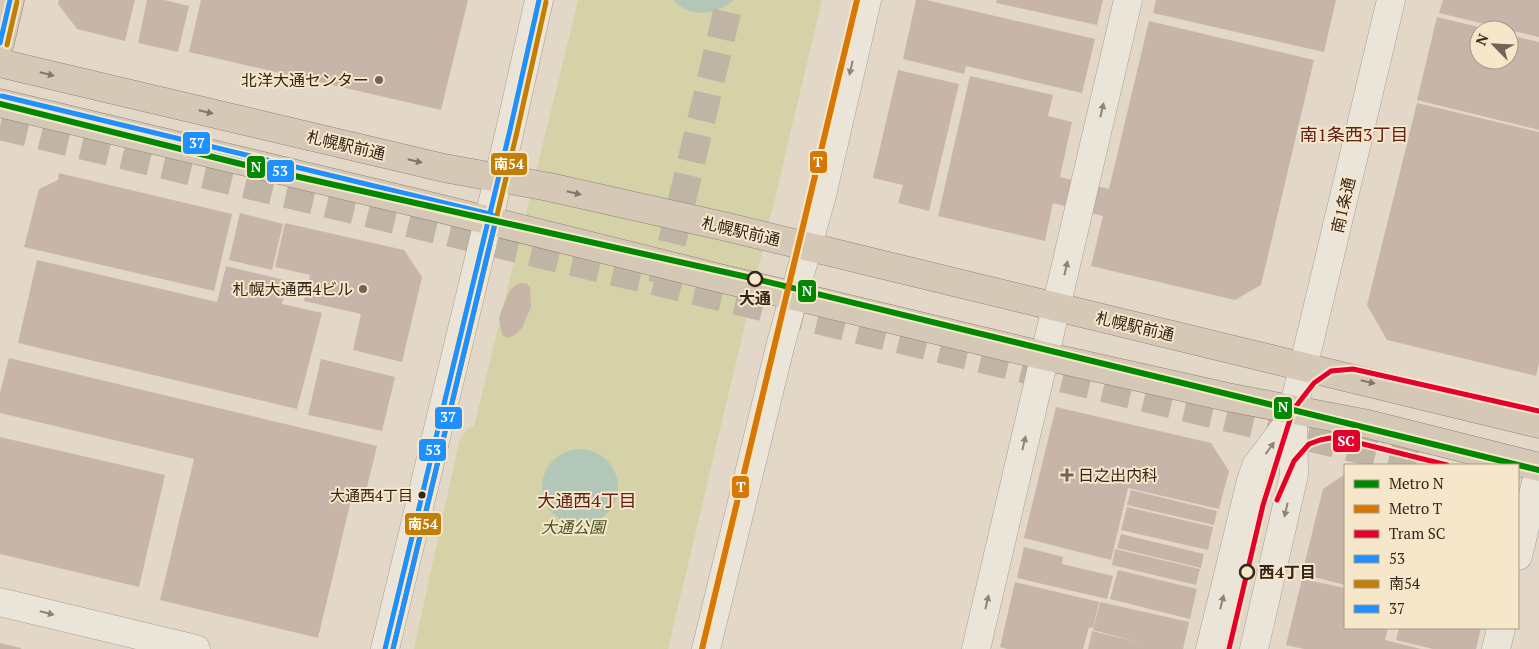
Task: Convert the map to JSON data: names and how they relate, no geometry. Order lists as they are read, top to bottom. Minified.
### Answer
{"streets":{"highway":["札幌駅前通"],"street":["南1条通"]},"crossings":[["札幌駅前通","南1条通"]],"districts":["南1条西3丁目","大通西4丁目"],"parks":["大通公園"],"places":{"other":["北洋大通センター","大通","札幌大通西4ビル","大通西4丁目","西4丁目"],"health":["日之出内科"]},"lines":["metro line T","transit line 53","transit line 南54","transit line 37","metro line N","tram line SC"],"legend":["Metro N","Metro T","Tram SC","53","南54","37"],"north":"top left"}
